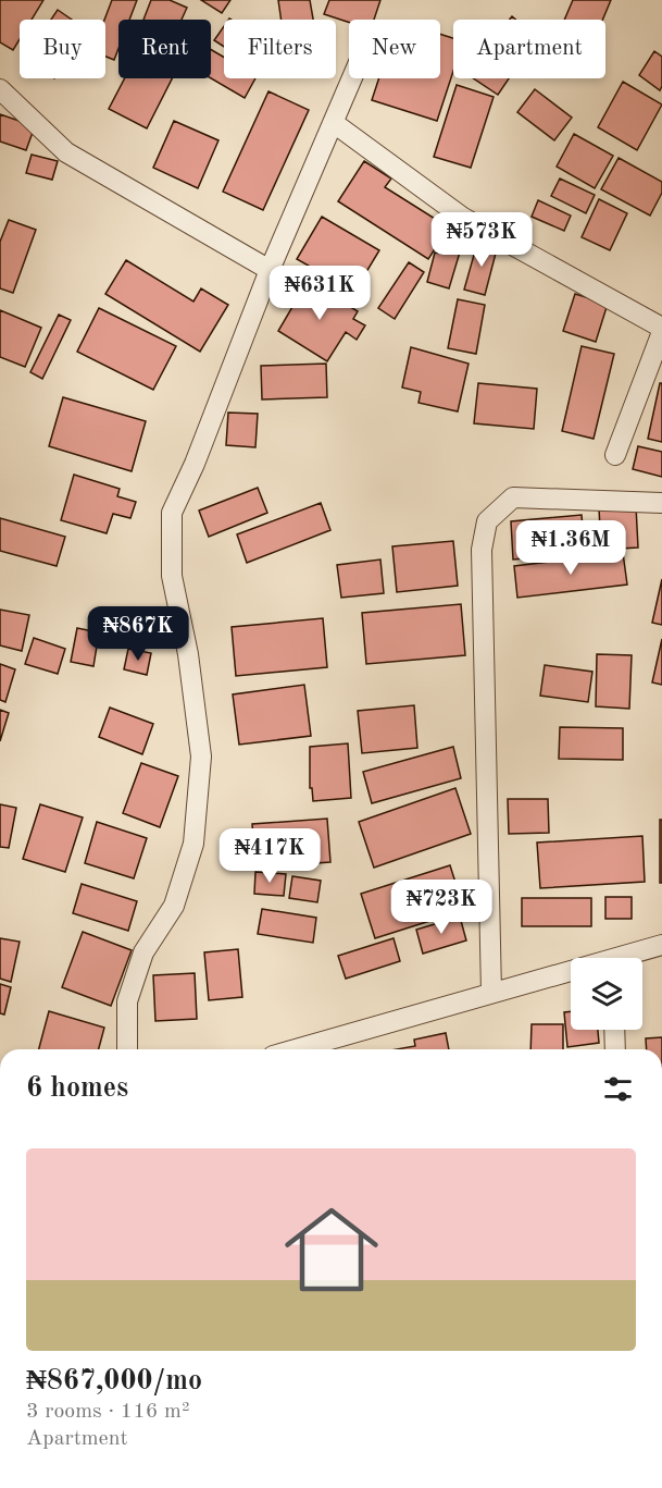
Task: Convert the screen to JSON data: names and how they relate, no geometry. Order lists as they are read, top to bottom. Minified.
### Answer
{"page":{"chip":["Buy","Rent","Filters","New","Apartment"],"price":["₦573K","₦631K","₦1.36M","₦867K","₦417K","₦723K"],"heading":"6 homes","list":[{"name":"₦867,000/mo","note":"3 rooms · 116 m² · Apartment"}]}}
